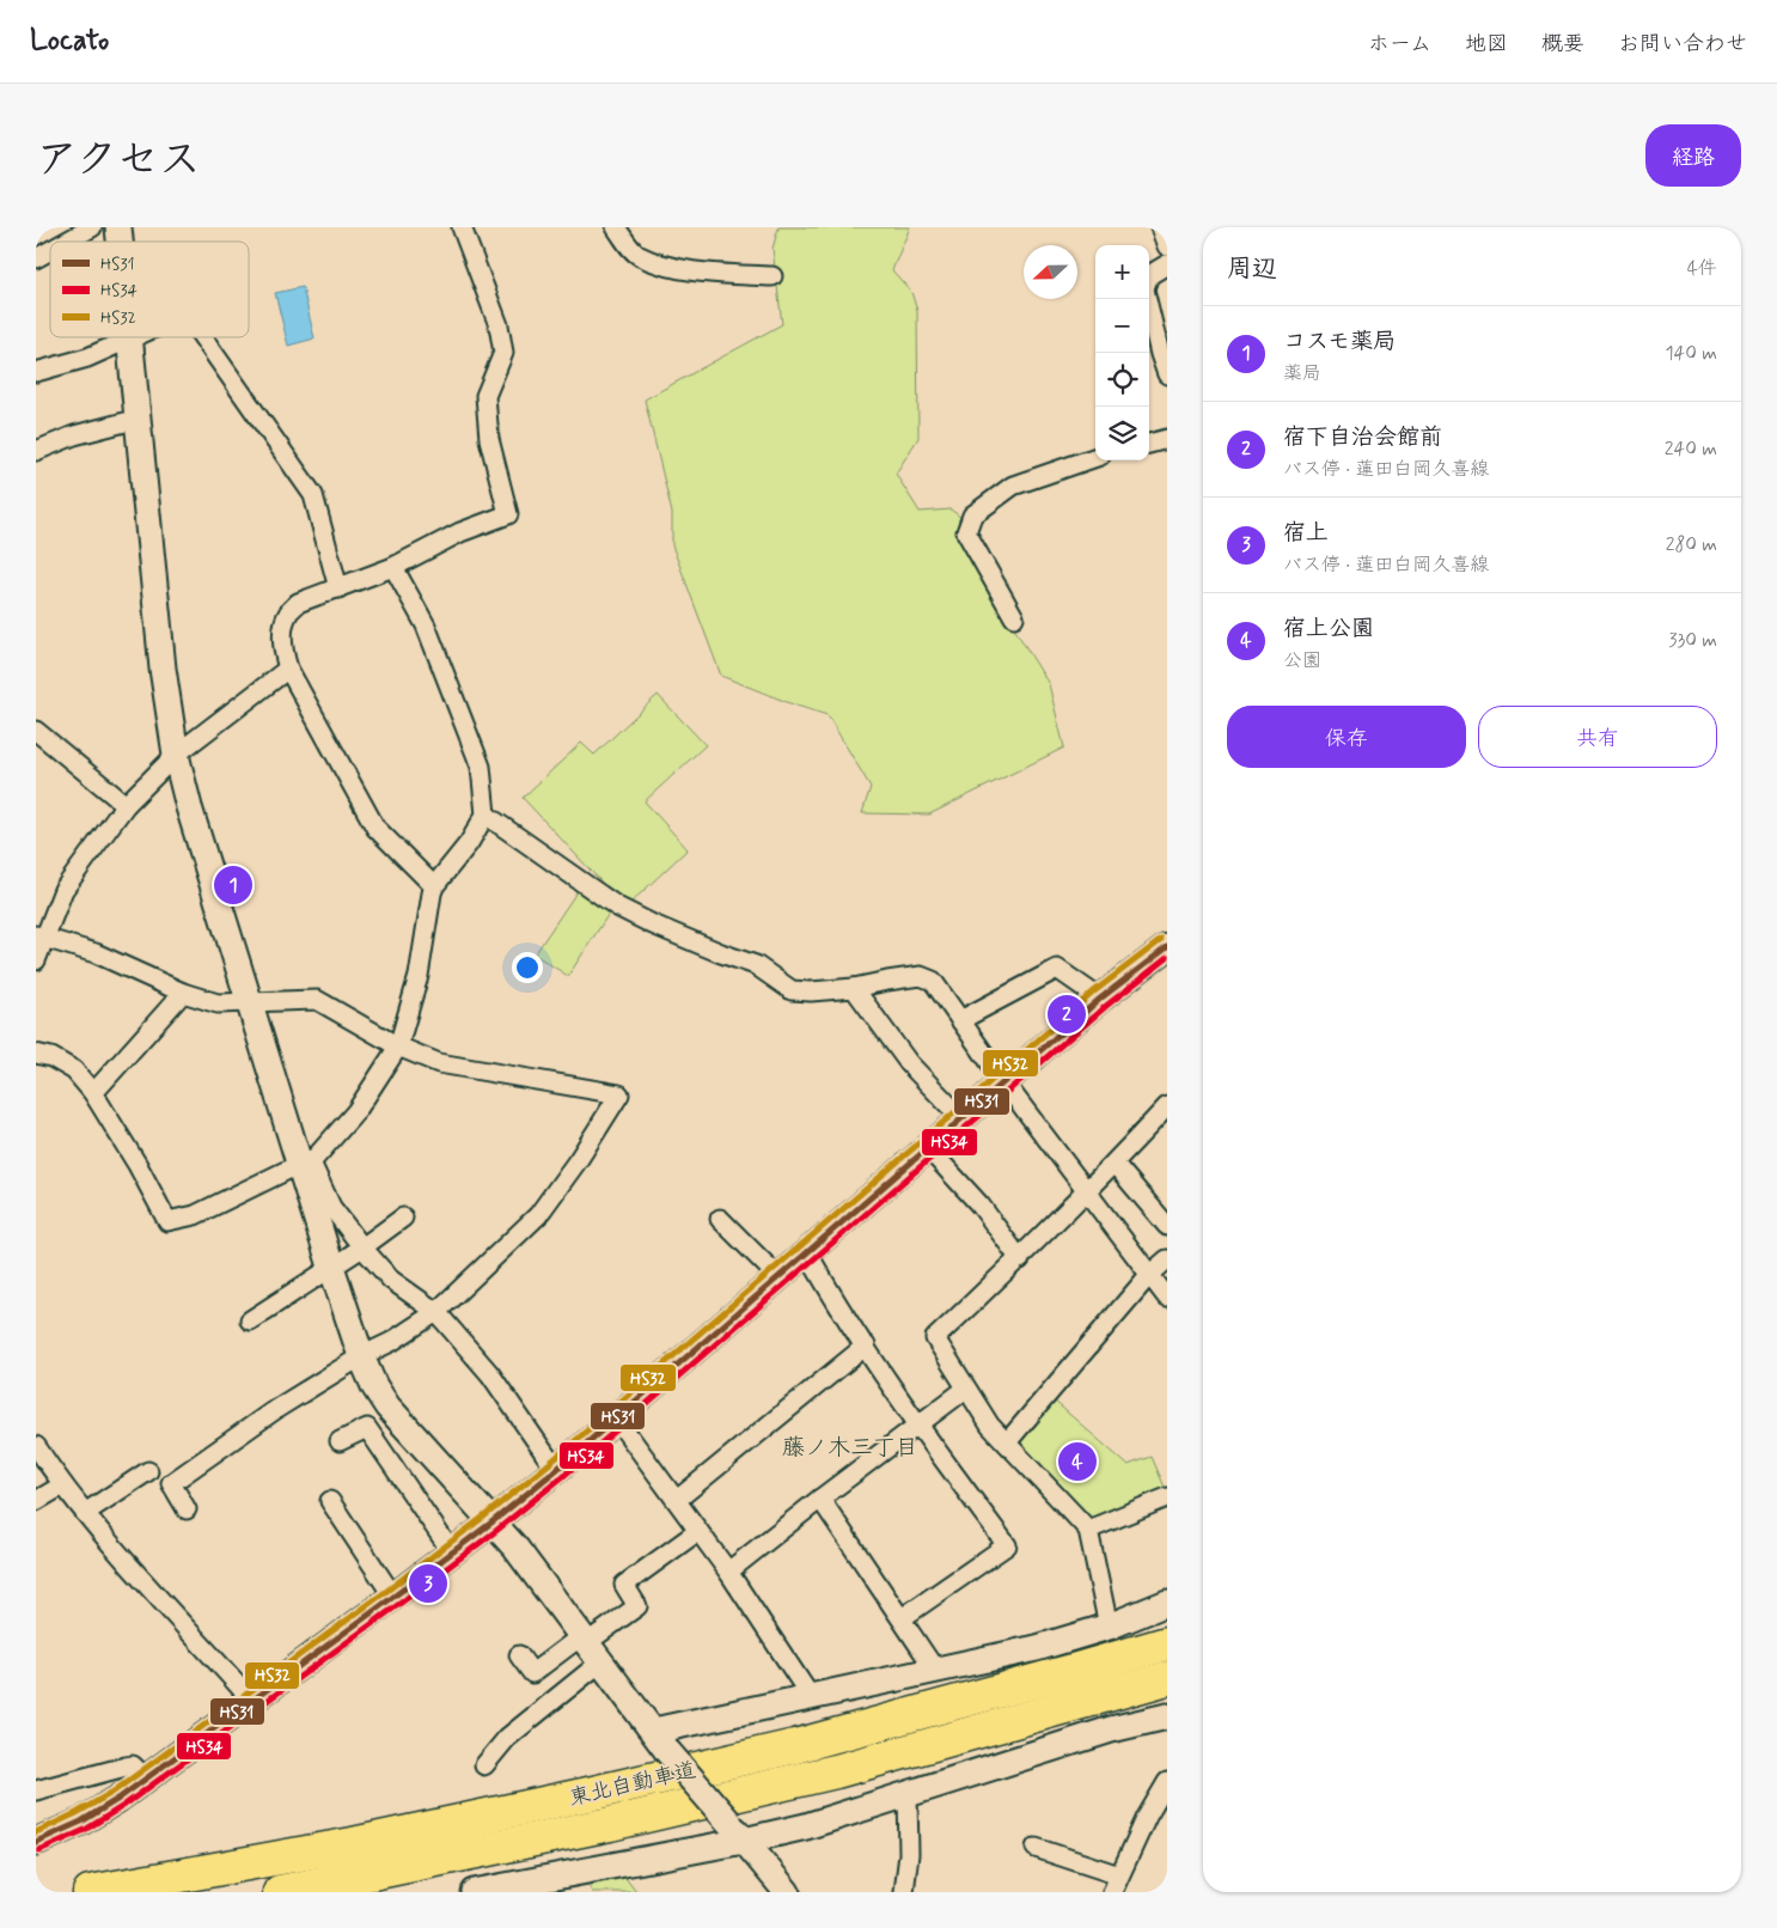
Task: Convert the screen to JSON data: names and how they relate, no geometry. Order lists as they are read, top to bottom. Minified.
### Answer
{"streets":{"highway":["東北自動車道"]},"districts":["藤ノ木三丁目"],"lines":["transit line HS32","transit line HS31","transit line HS34"],"legend":["HS31","HS34","HS32"],"north":"left","page":{"header":"Locato","nav":["ホーム","地図","概要","お問い合わせ"],"title":"アクセス","buttons":["経路",["保存","共有"]],"heading":["周辺","4件"],"map_buttons":["+","−"],"list":[{"mark":"1","name":"コスモ薬局","note":"薬局","value":"140 m"},{"mark":"2","name":"宿下自治会館前","note":"バス停 · 蓮田白岡久喜線","value":"240 m"},{"mark":"3","name":"宿上","note":"バス停 · 蓮田白岡久喜線","value":"280 m"},{"mark":"4","name":"宿上公園","note":"公園","value":"330 m"}],"pins":["1","2","4","3"]}}
